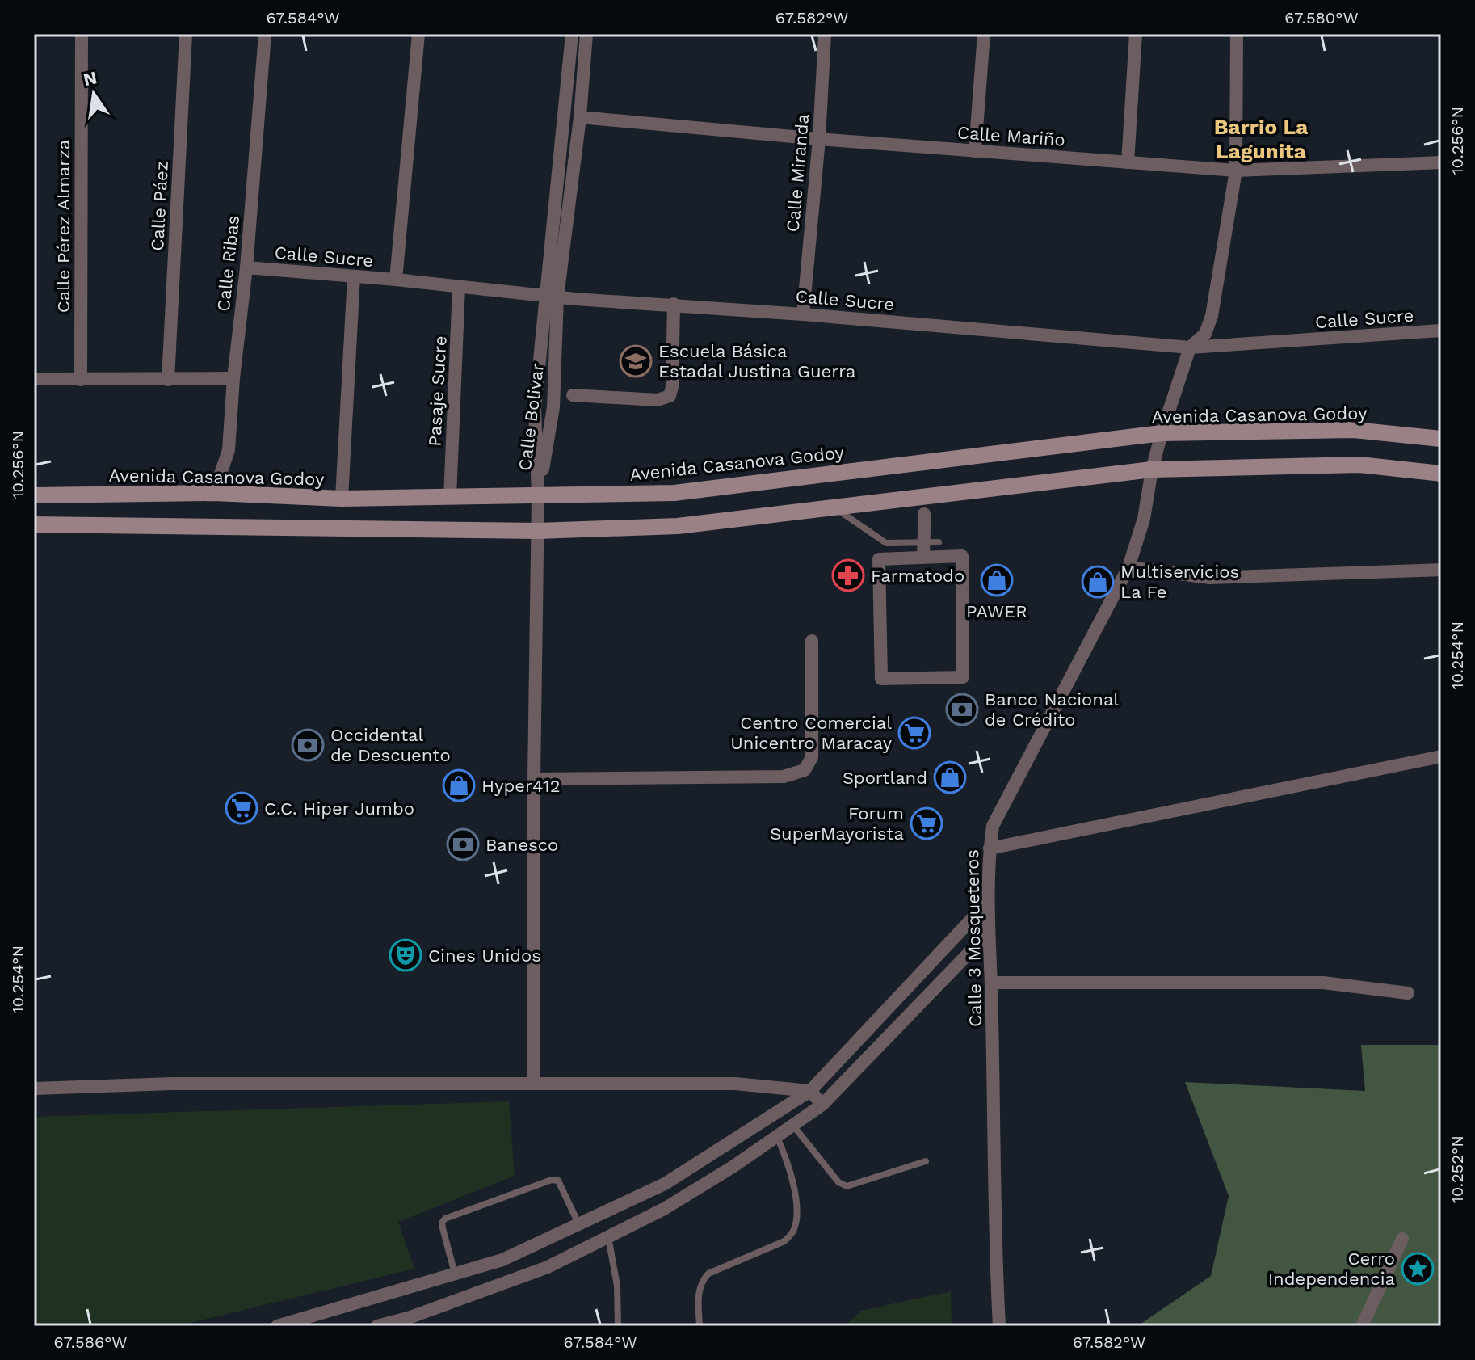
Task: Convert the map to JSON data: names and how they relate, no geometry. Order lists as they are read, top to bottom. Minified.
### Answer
{"streets":{"street":["Calle Mariño","Calle Miranda","Calle Páez","Calle Pérez Almarza","Calle Sucre","Calle Ribas","Pasaje Sucre","Avenida Casanova Godoy","Calle Bolivar","Calle 3 Mosqueteros"]},"crossings":[["Calle Mariño","Calle Miranda"],["Calle Mariño","Calle Bolivar"],["Calle Mariño","Calle 3 Mosqueteros"],["Calle Miranda","Calle Sucre"],["Calle Sucre","Calle Ribas"],["Calle Sucre","Pasaje Sucre"],["Calle Sucre","Calle Bolivar"],["Calle Sucre","Calle 3 Mosqueteros"],["Calle Ribas","Avenida Casanova Godoy"],["Pasaje Sucre","Avenida Casanova Godoy"],["Avenida Casanova Godoy","Calle Bolivar"],["Avenida Casanova Godoy","Calle 3 Mosqueteros"]],"districts":["Barrio La Lagunita"],"places":{"school or university":["Escuela Básica Estadal Justina Guerra"],"pharmacy":["Farmatodo"],"shop":["PAWER","Multiservicios La Fe","Sportland","Hyper412"],"bank":["Banco Nacional de Crédito","Occidental de Descuento","Banesco"],"supermarket":["Centro Comercial Unicentro Maracay","C.C. Hiper Jumbo","Forum SuperMayorista"],"theatre":["Cines Unidos"],"place":["Cerro Independencia"]},"north":"top","coordinates":["67.584°W","67.582°W","67.580°W","10.256°N","10.254°N","10.252°N","67.586°W"]}
